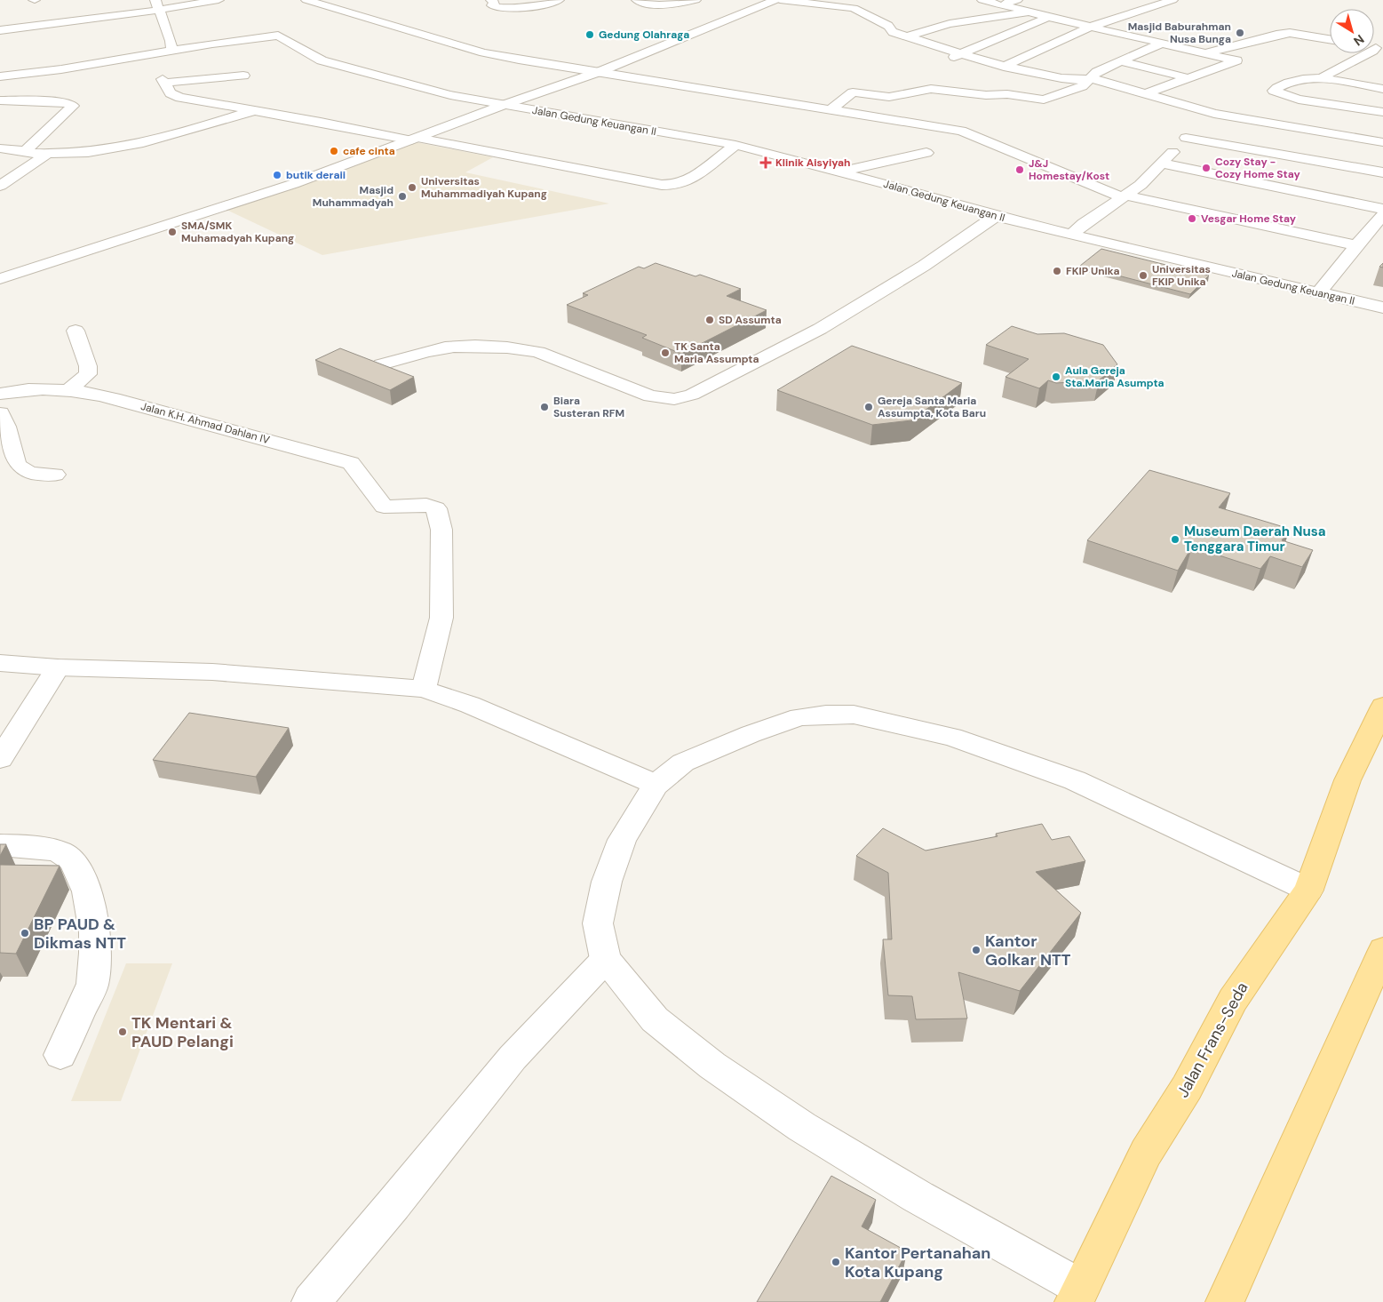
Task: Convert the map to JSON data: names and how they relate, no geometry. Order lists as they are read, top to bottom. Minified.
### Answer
{"streets":{"main road":["Jalan Frans-Seda"],"street":["Jalan Gedung Keuangan II","Jalan K.H. Ahmad Dahlan IV"]},"places":{"other":["Masjid Baburahman Nusa Bunga","Gedung Olahraga","cafe cinta","Cozy Stay - Cozy Home Stay","J&J Homestay/Kost","butik deraii","Universitas Muhammadiyah Kupang","Masjid Muhammadyah","Vesgar Home Stay","SMA/SMK Muhamadyah Kupang","FKIP Unika","Universitas FKIP Unika","SD Assumta","TK Santa Maria Assumpta","Aula Gereja Sta.Maria Asumpta","Biara Susteran RFM","Gereja Santa Maria Assumpta, Kota Baru","Museum Daerah Nusa Tenggara Timur","BP PAUD & Dikmas NTT","Kantor Golkar NTT","TK Mentari & PAUD Pelangi","Kantor Pertanahan Kota Kupang"],"health":["Klinik Aisyiyah"]},"north":"bottom right"}
